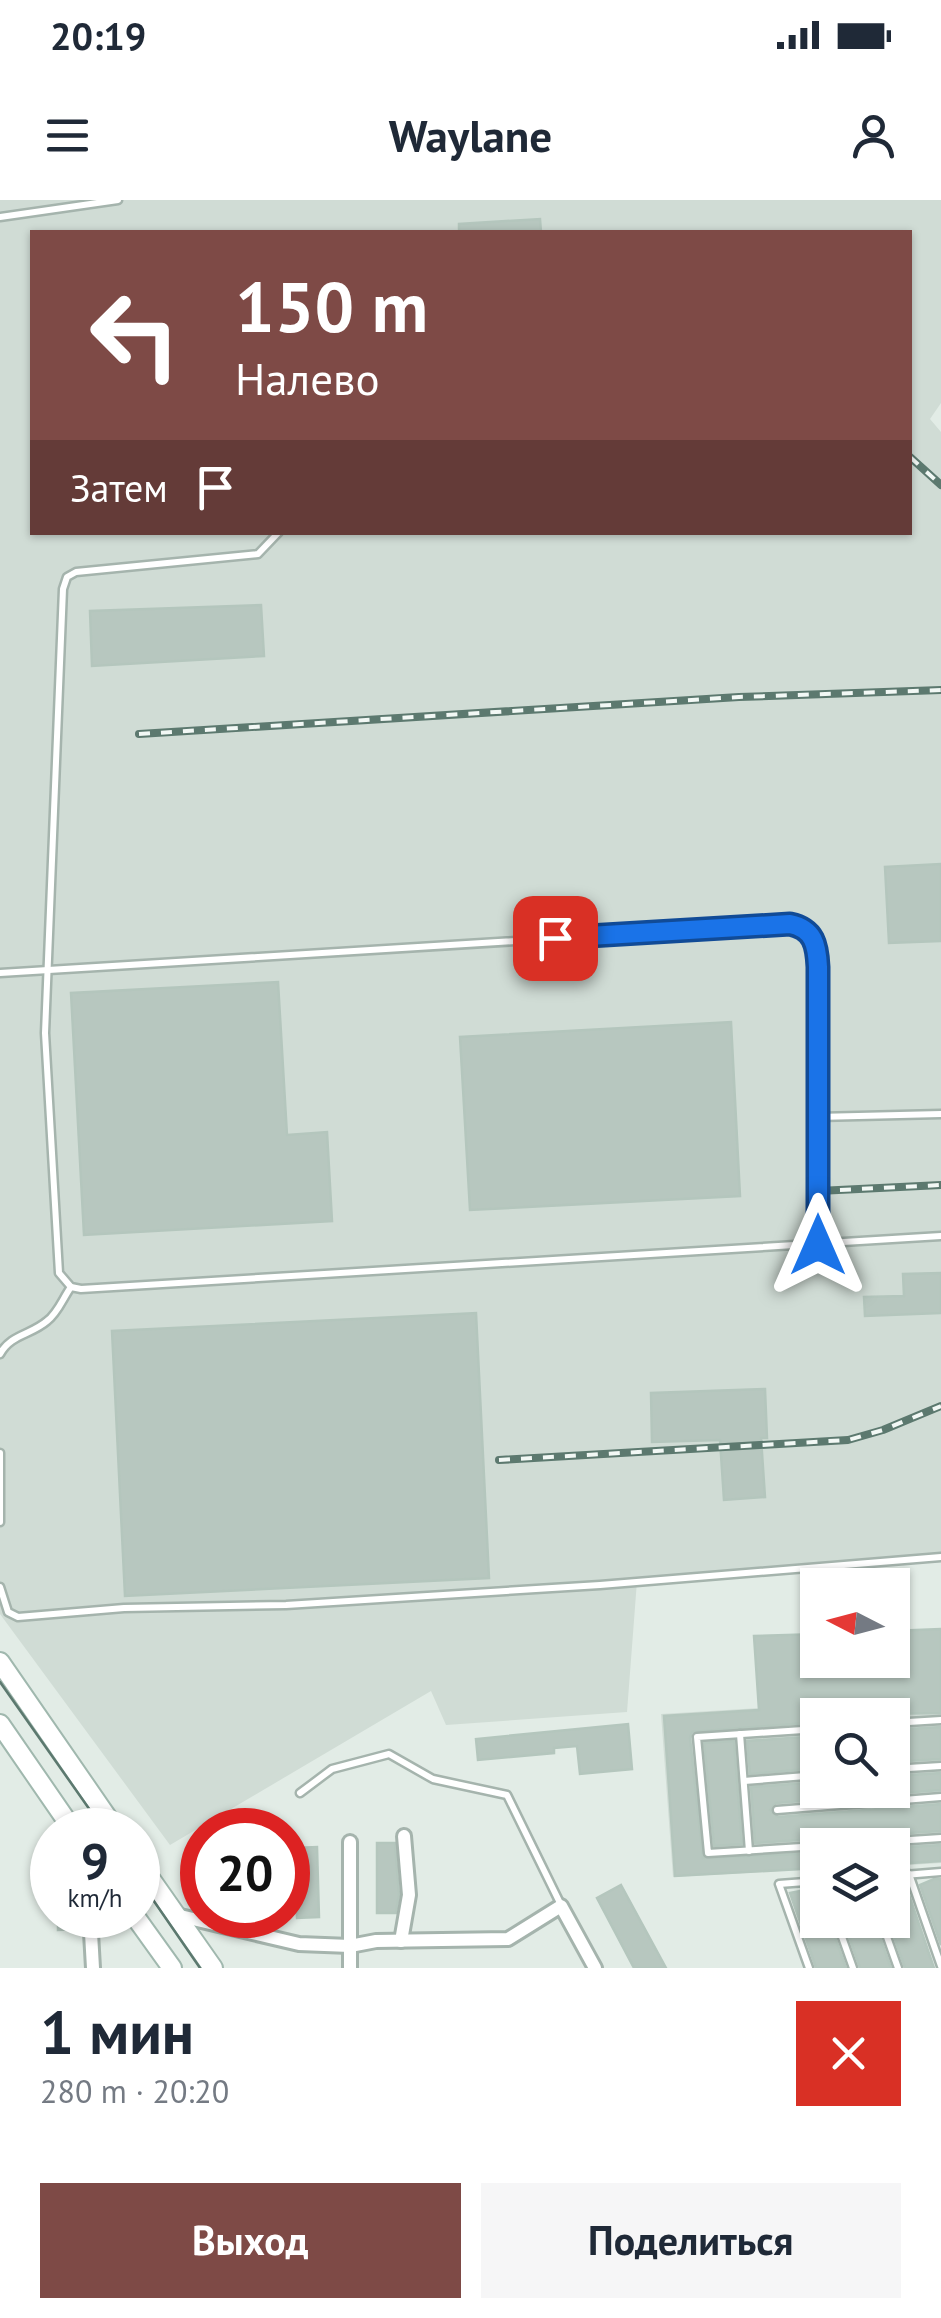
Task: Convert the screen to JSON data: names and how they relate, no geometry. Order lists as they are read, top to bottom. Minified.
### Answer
{"north":"left","page":{"status":"20:19","header":"Waylane","turn":["150 m","Налево"],"then":"Затем","speed":"9 km/h","limit":"20","heading":["1 мин","280 m · 20:20"],"buttons":["Выход","Поделиться"]}}
